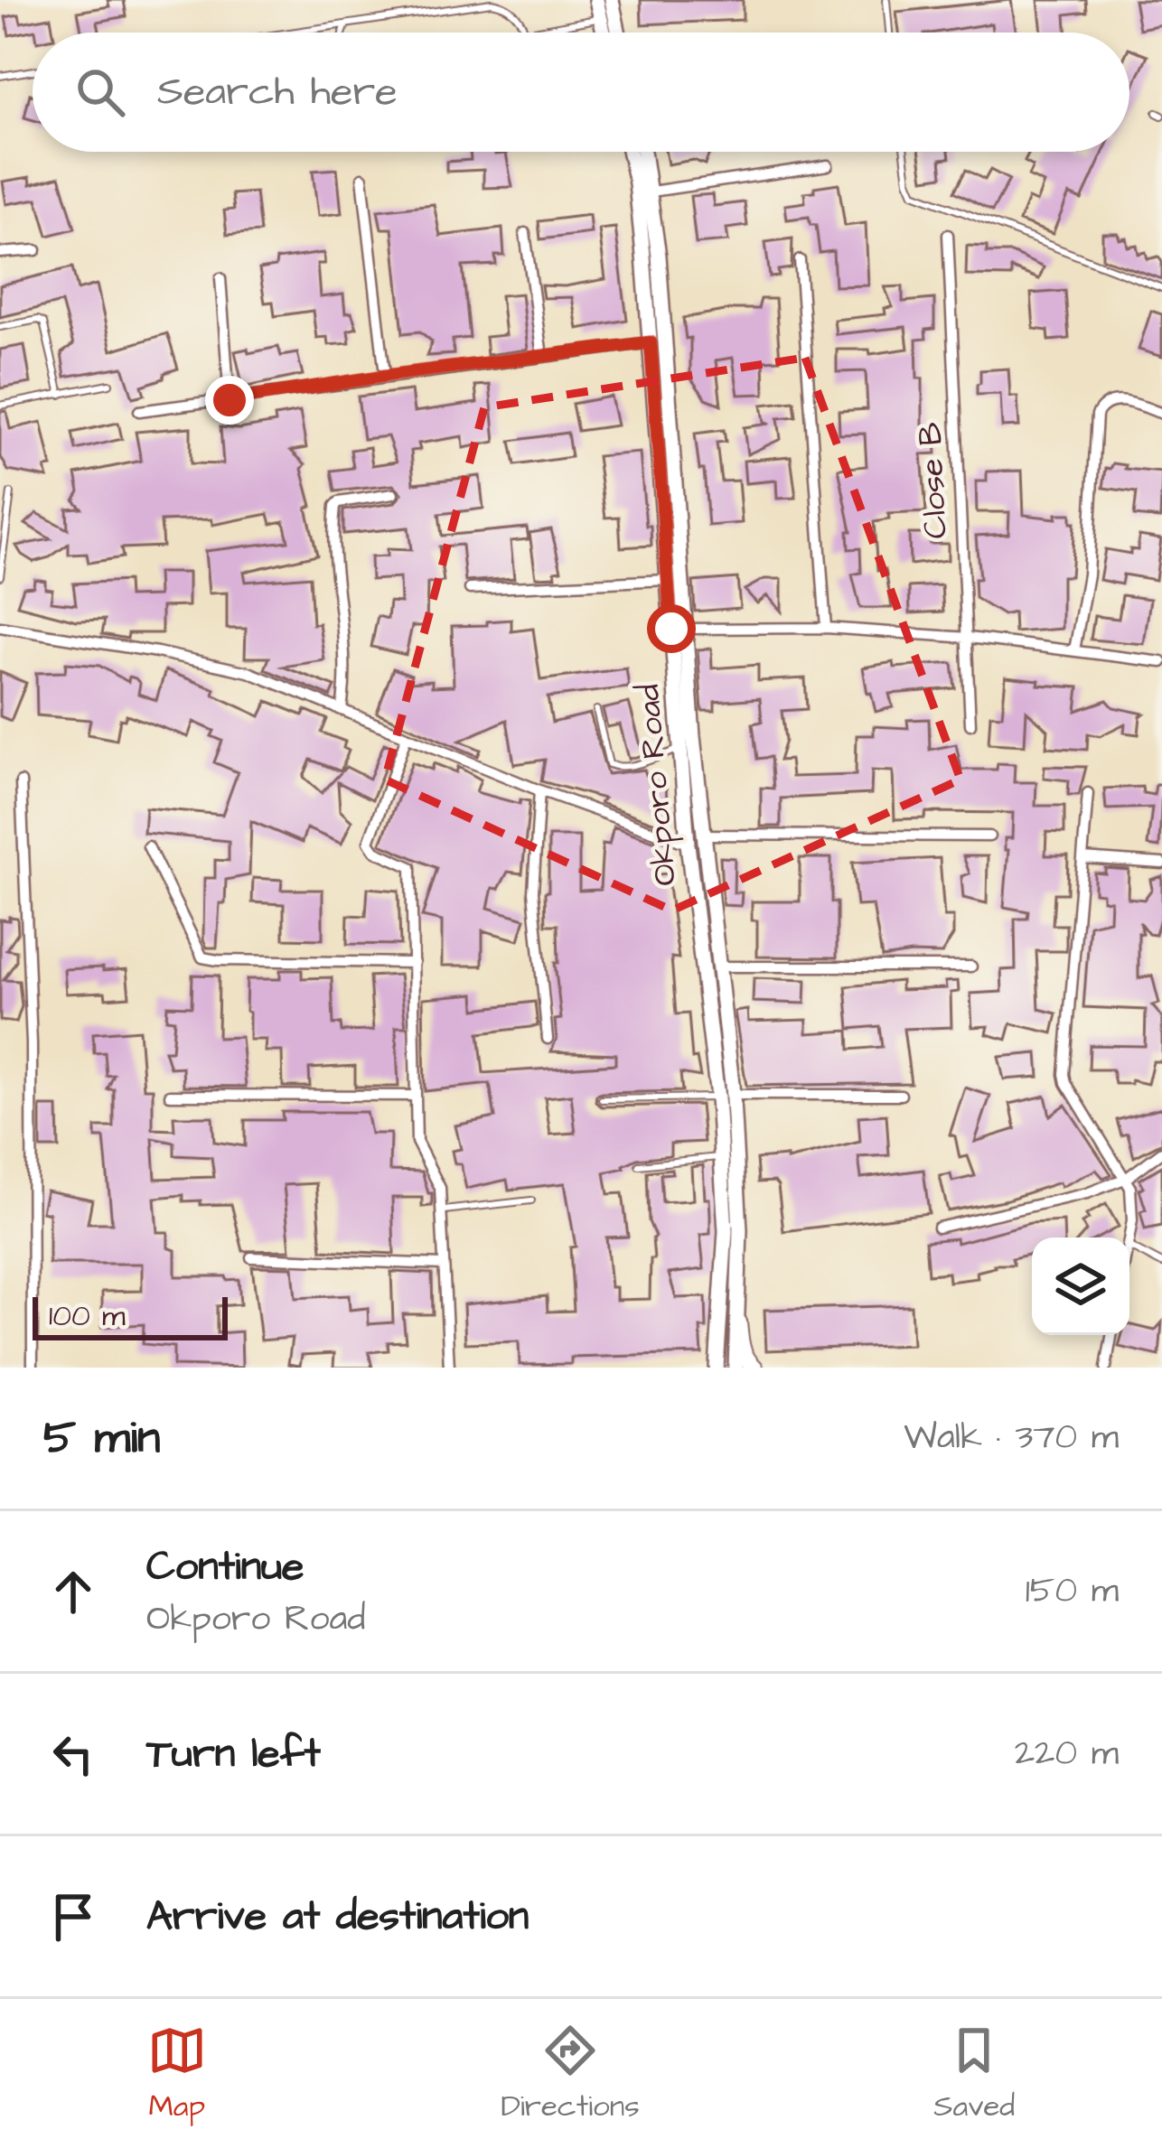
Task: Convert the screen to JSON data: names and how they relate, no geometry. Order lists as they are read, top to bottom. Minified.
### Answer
{"streets":{"main road":["Okporo Road"],"street":["Close B"]},"scale_bar":"100 m","page":{"search":"Search here","scale":"100 m","heading":["5 min","Walk · 370 m"],"list":[["Continue","Okporo Road","150 m"],["Turn left","220 m"],"Arrive at destination"],"nav":["Map","Directions","Saved"]}}
